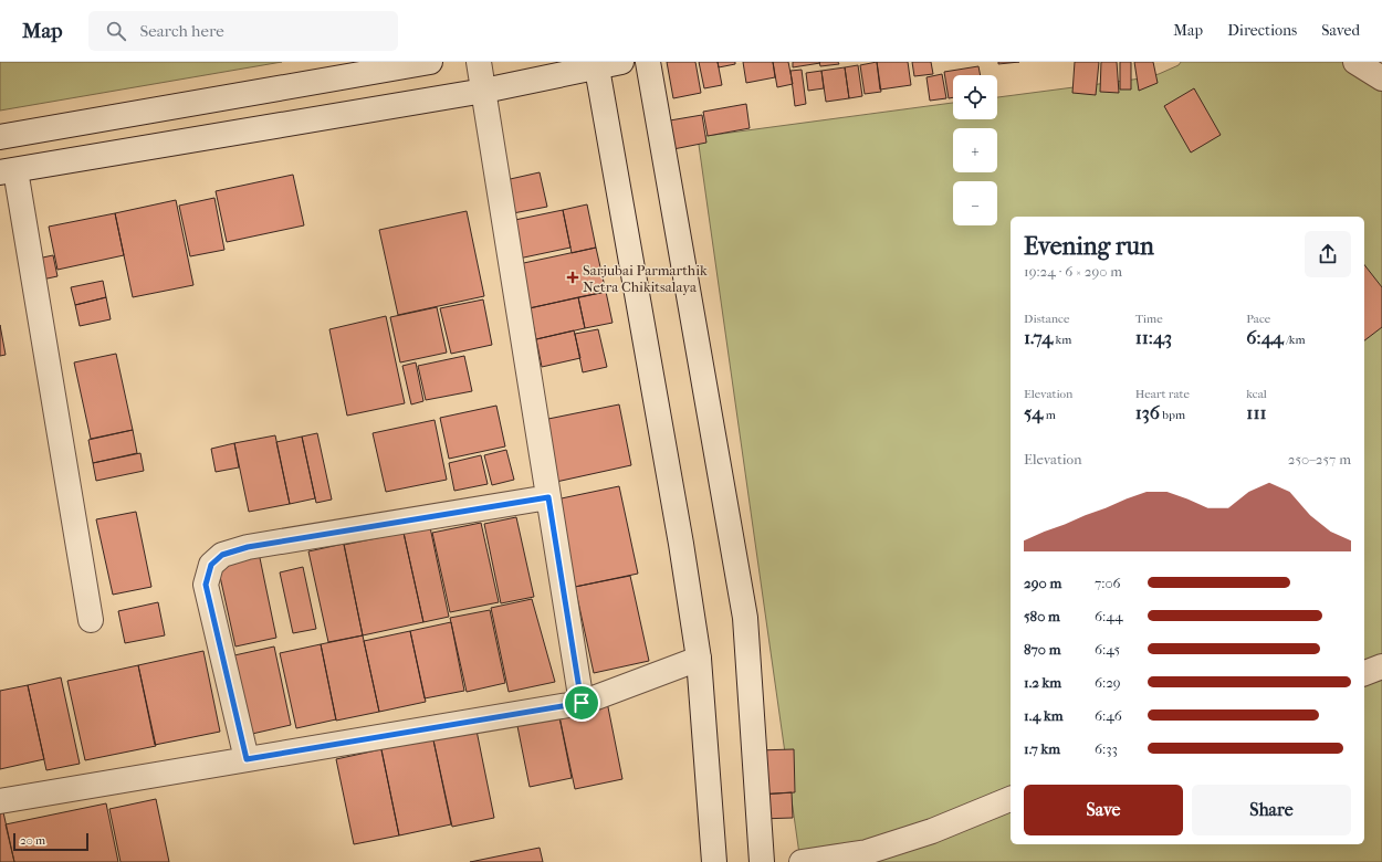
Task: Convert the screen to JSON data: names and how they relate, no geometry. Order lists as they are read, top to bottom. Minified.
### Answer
{"places":{"health":["Sarjubai Parmarthik Netra Chikitsalaya"]},"scale_bar":"20 m","page":{"header":"Map","search":"Search here","nav":["Map","Directions","Saved"],"map_buttons":["+","−"],"heading":["Evening run","19:24 · 6 × 290 m"],"stats":[["Distance","1.74 km"],["Time","11:43"],["Pace","6:44 /km"],["Elevation","54 m"],["Heart rate","136 bpm"],["kcal","111"]],"chart":["Elevation","250–257 m"],"list":[{"name":"290 m","note":"7:06"},{"name":"580 m","note":"6:44"},{"name":"870 m","note":"6:45"},{"name":"1.2 km","note":"6:29"},{"name":"1.4 km","note":"6:46"},{"name":"1.7 km","note":"6:33"}],"buttons":["Save","Share"],"scale":"20 m"}}
